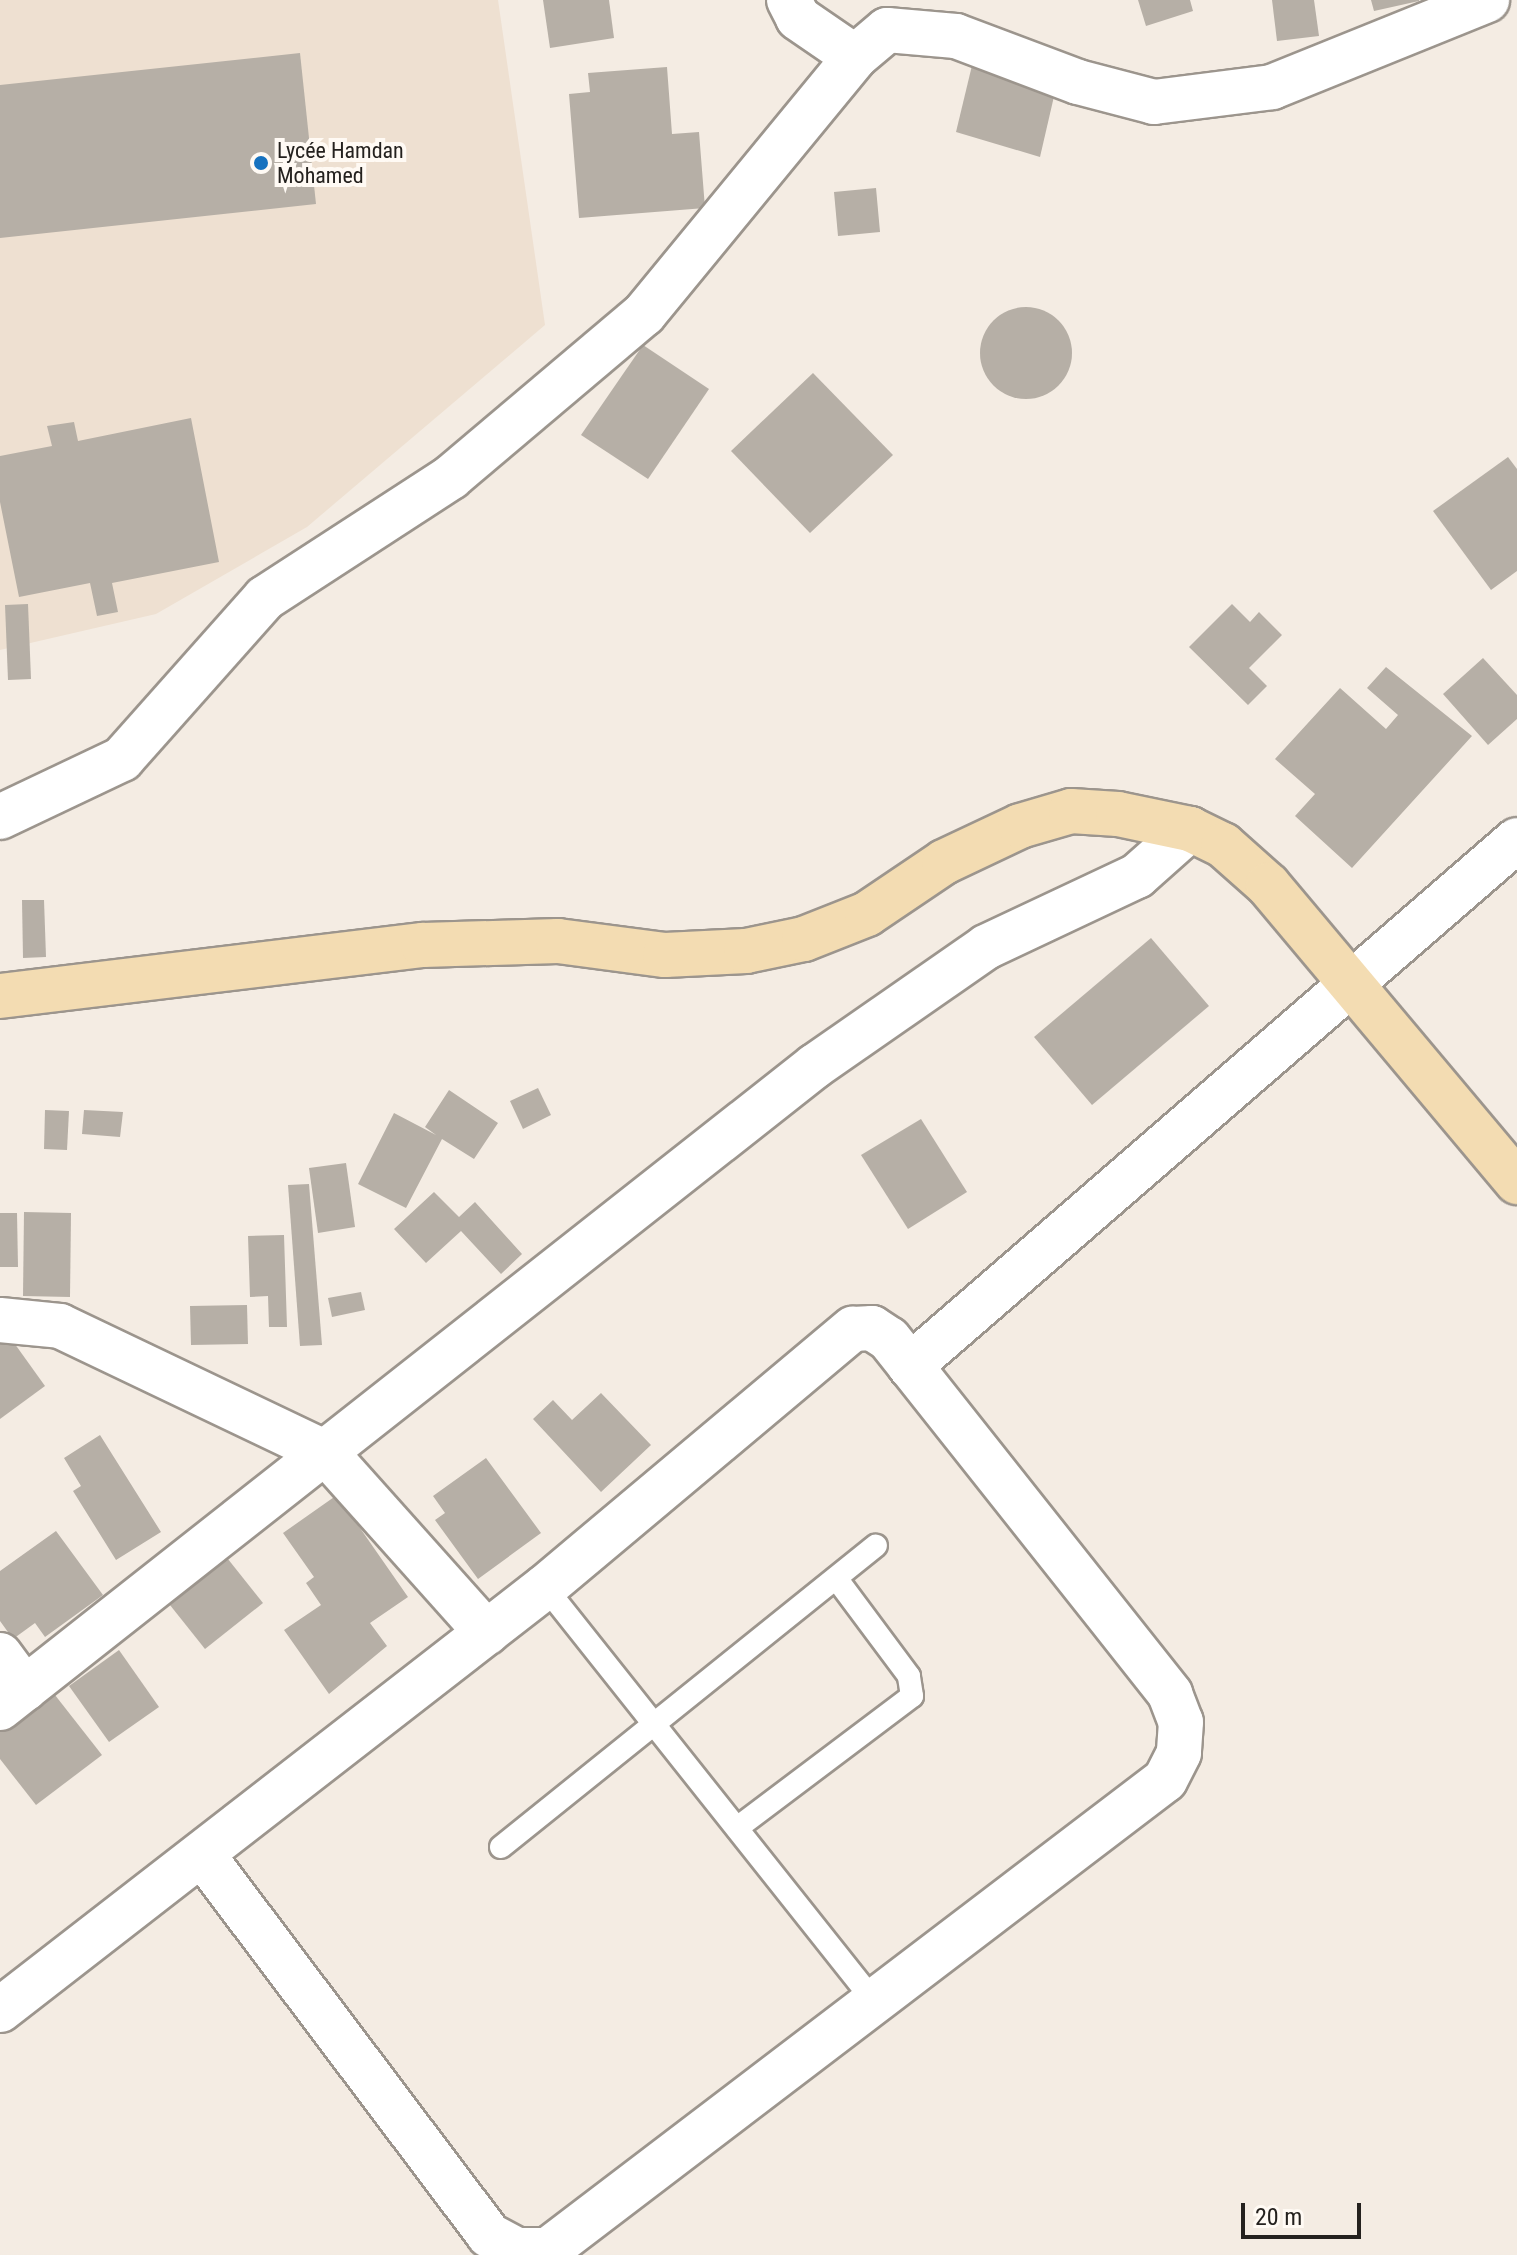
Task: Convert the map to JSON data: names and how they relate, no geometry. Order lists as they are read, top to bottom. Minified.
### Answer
{"places":["Lycée Hamdan Mohamed"],"scale_bar":"20 m"}
